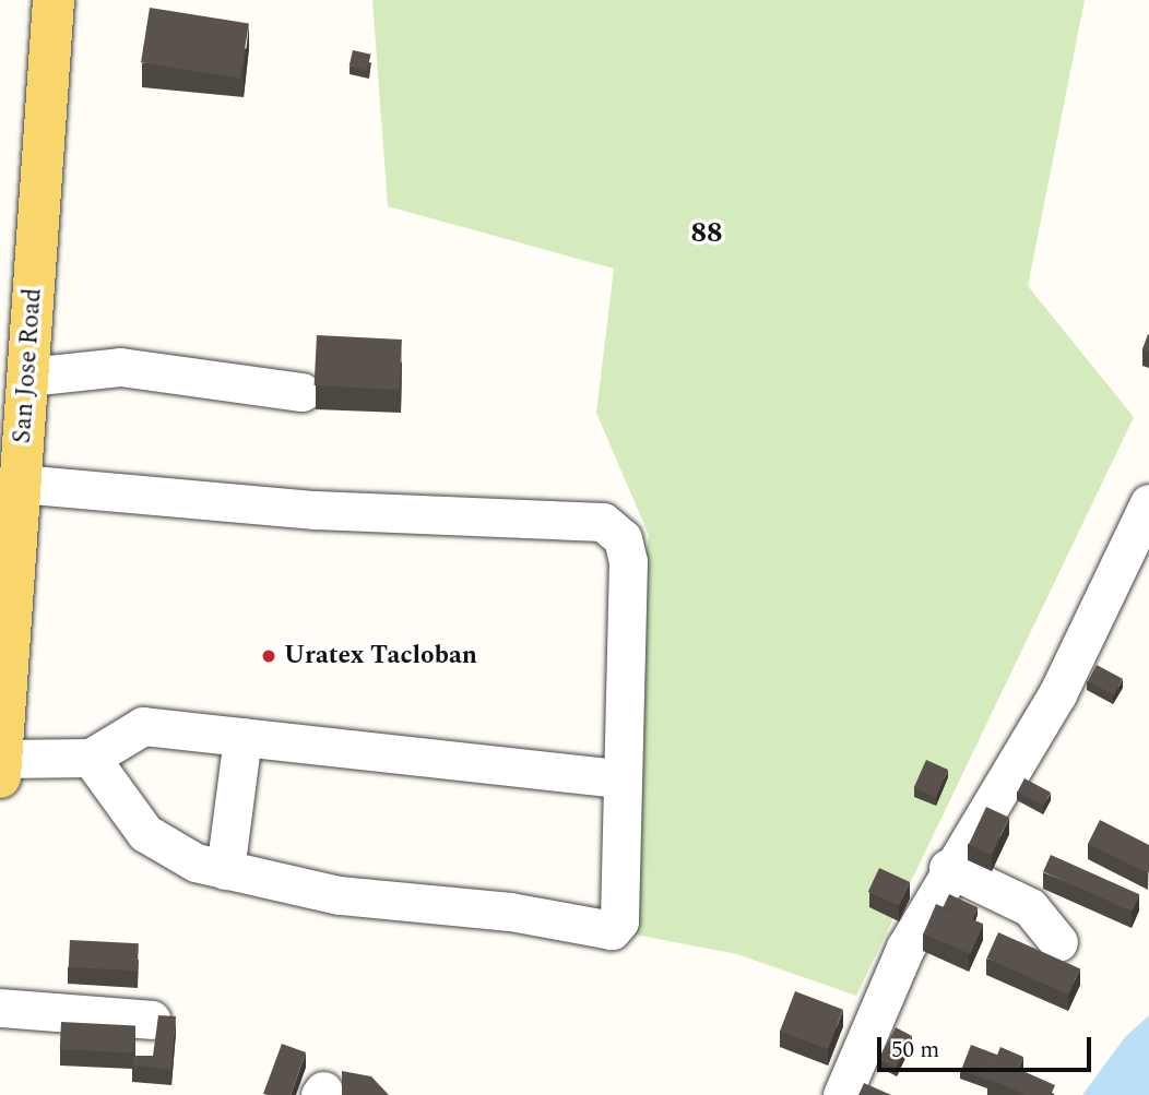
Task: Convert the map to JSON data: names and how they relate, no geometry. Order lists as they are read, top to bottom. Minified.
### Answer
{"streets":{"main road":["San Jose Road"]},"districts":["88"],"places":["Uratex Tacloban"],"scale_bar":"50 m"}
